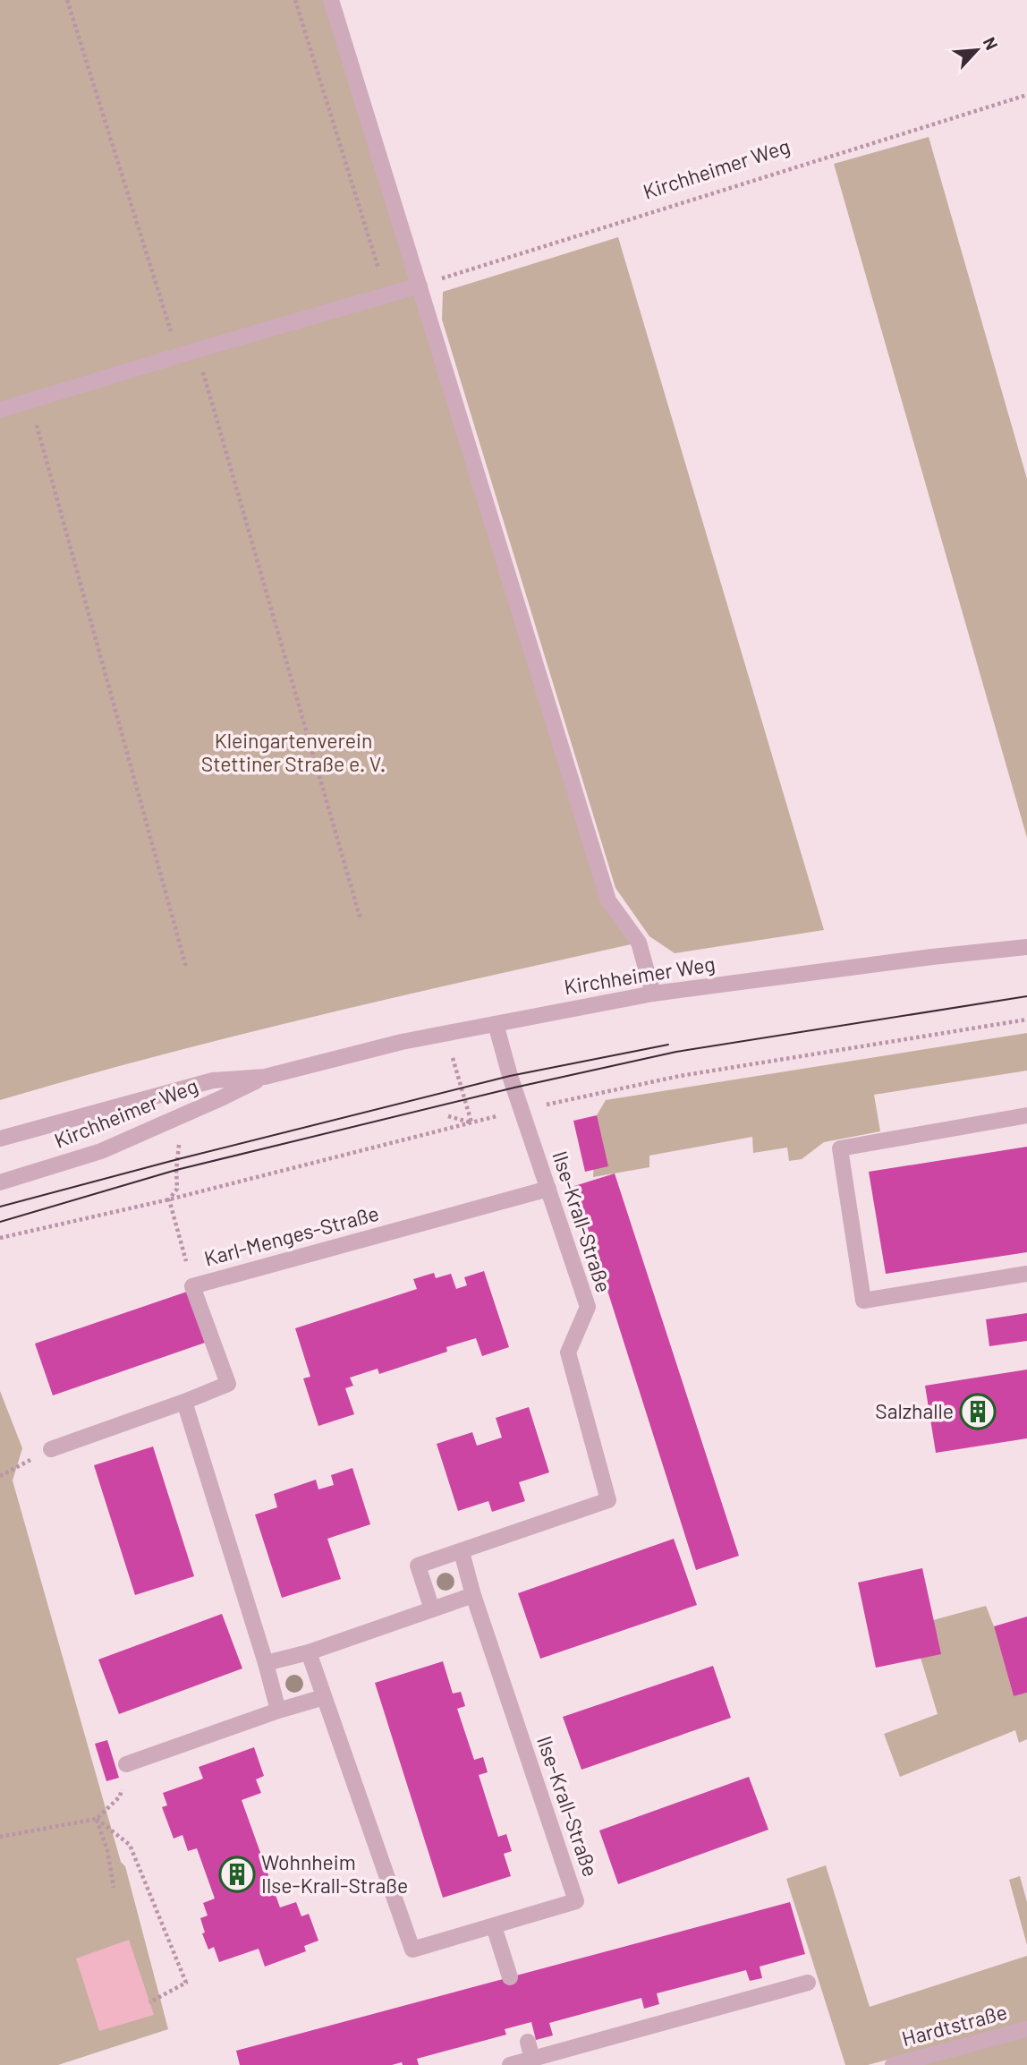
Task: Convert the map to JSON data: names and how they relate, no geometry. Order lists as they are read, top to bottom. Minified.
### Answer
{"streets":{"street":["Kirchheimer Weg","Ilse-Krall-Straße","Karl-Menges-Straße","Hardtstraße"]},"crossings":[["Kirchheimer Weg","Ilse-Krall-Straße"],["Ilse-Krall-Straße","Karl-Menges-Straße"]],"parks":["Kleingartenverein Stettiner Straße e. V."],"places":{"building":["Salzhalle","Wohnheim Ilse-Krall-Straße"]},"north":"top right"}
